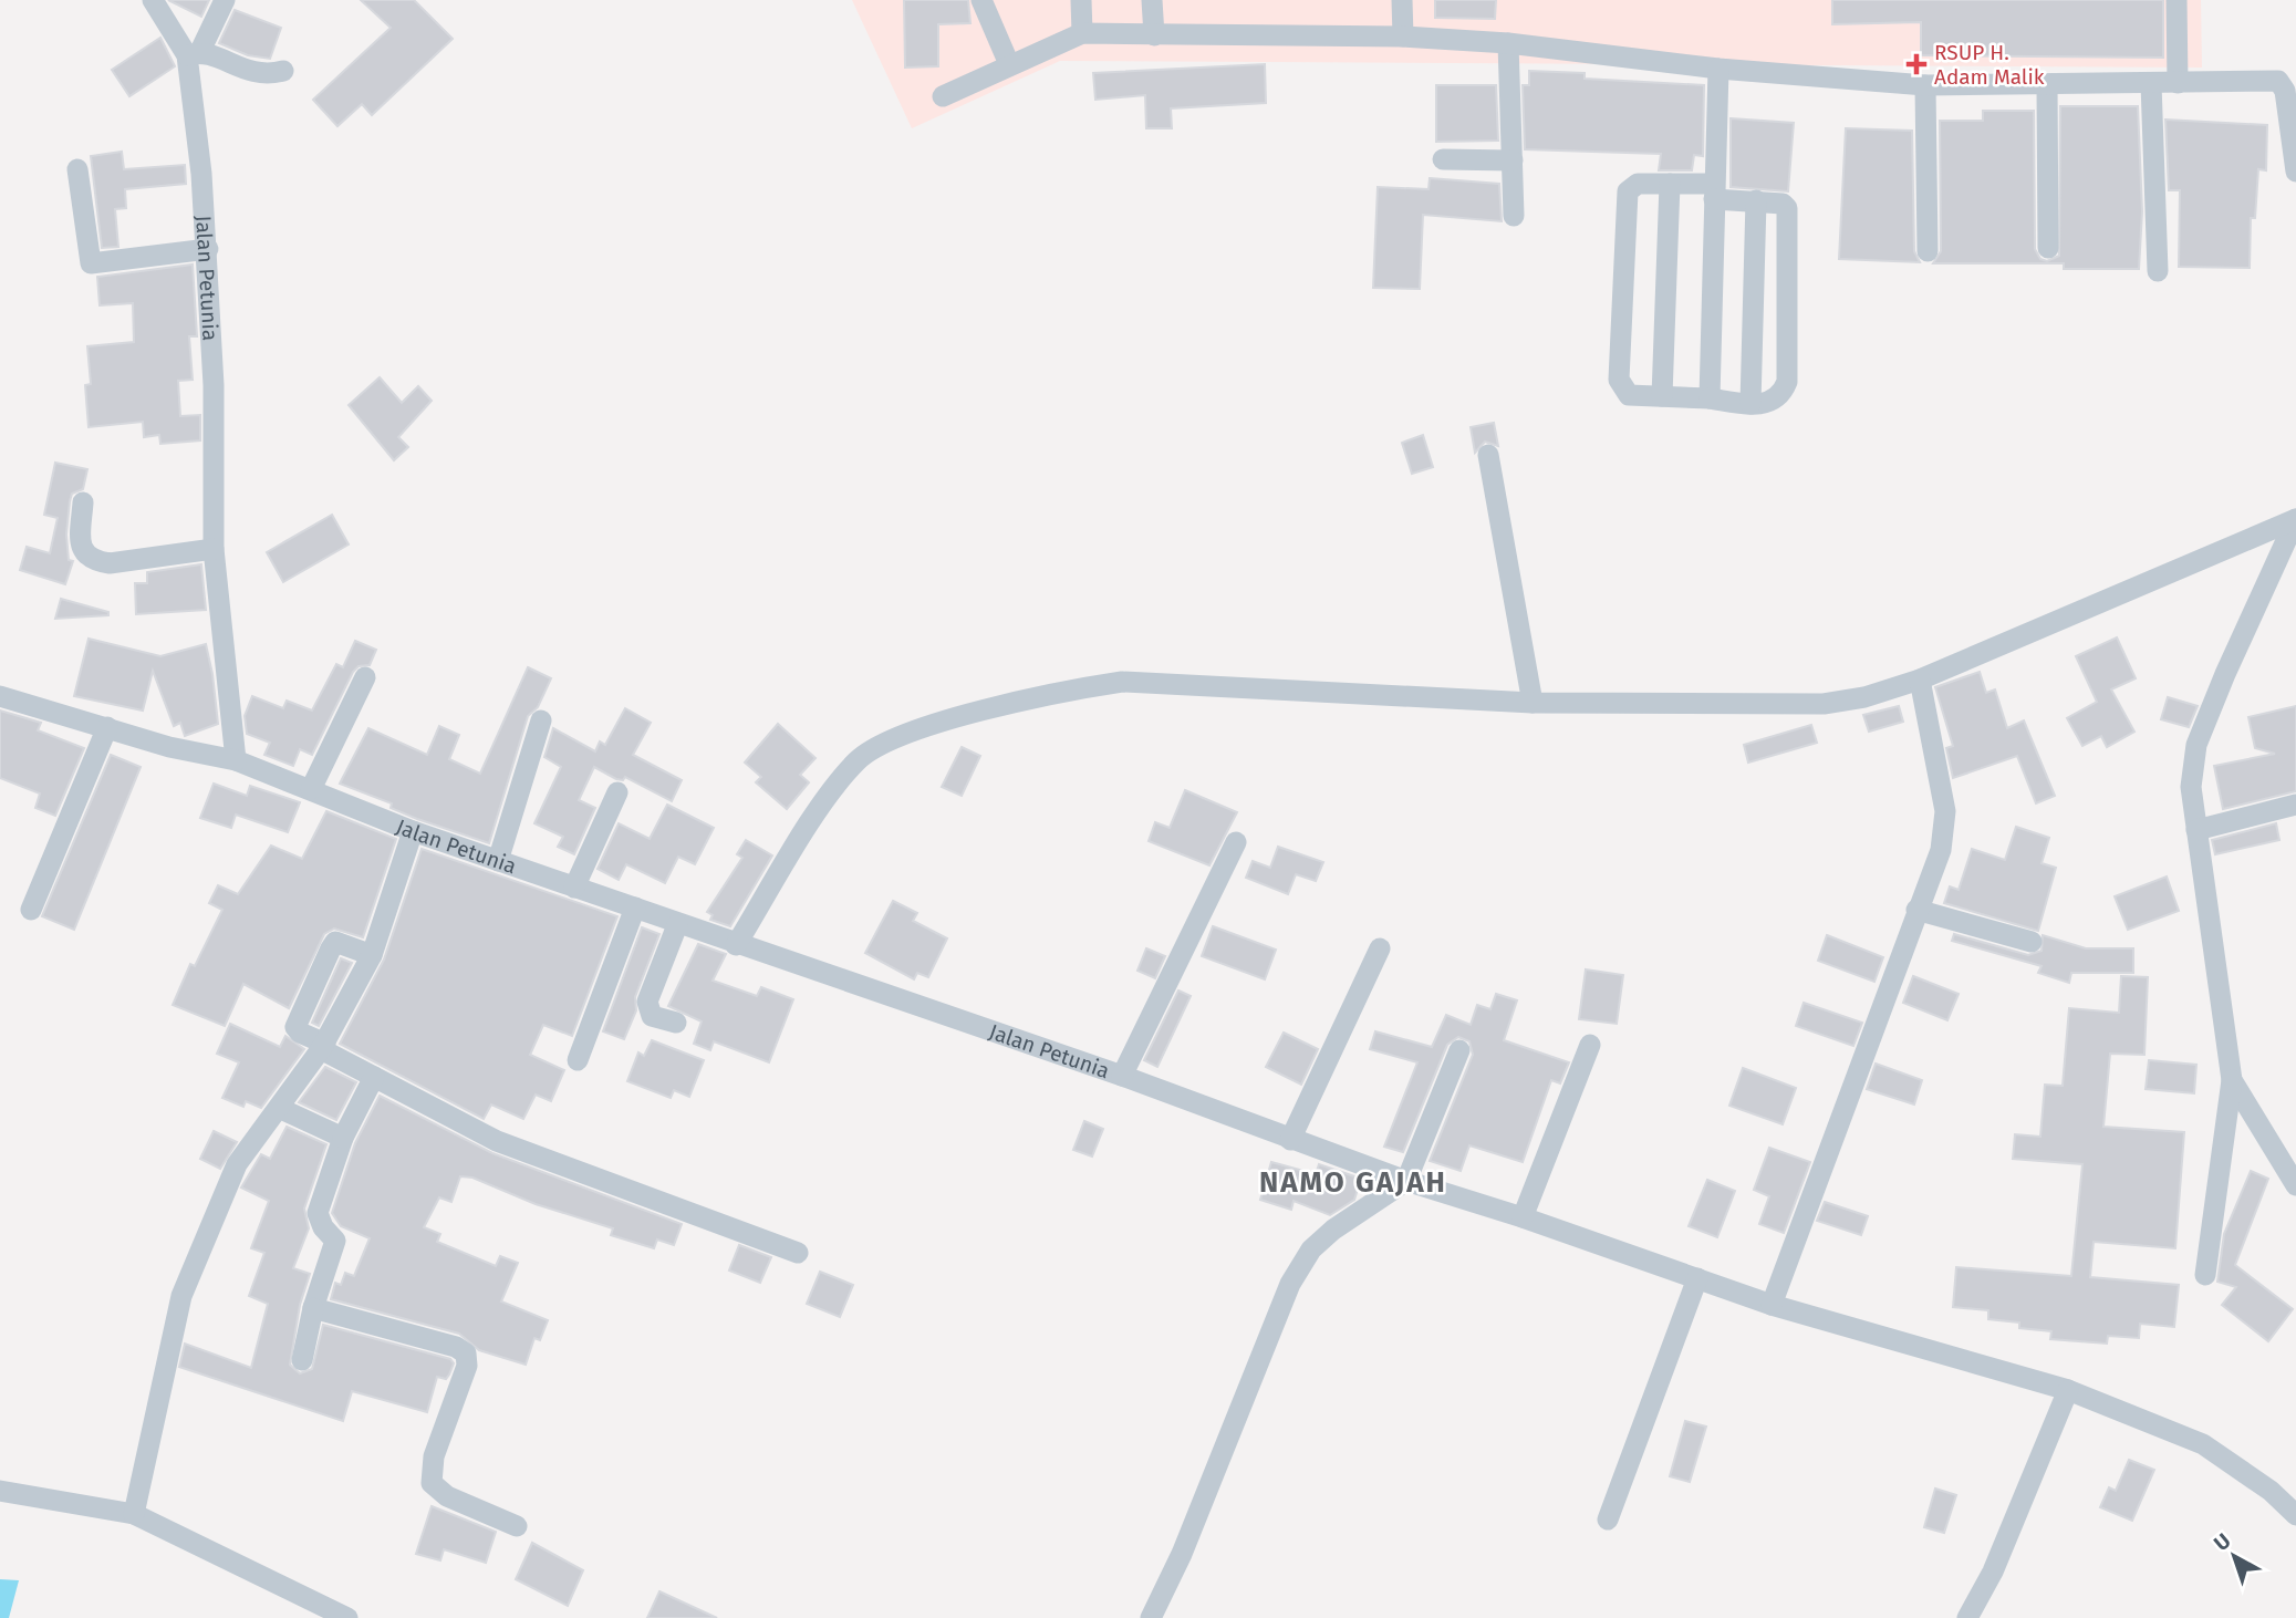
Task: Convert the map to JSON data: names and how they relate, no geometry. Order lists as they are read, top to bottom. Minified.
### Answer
{"streets":{"street":["Jalan Petunia"]},"districts":["NAMO GAJAH"],"places":{"health":["RSUP H. Adam Malik"]},"north":"top left"}
